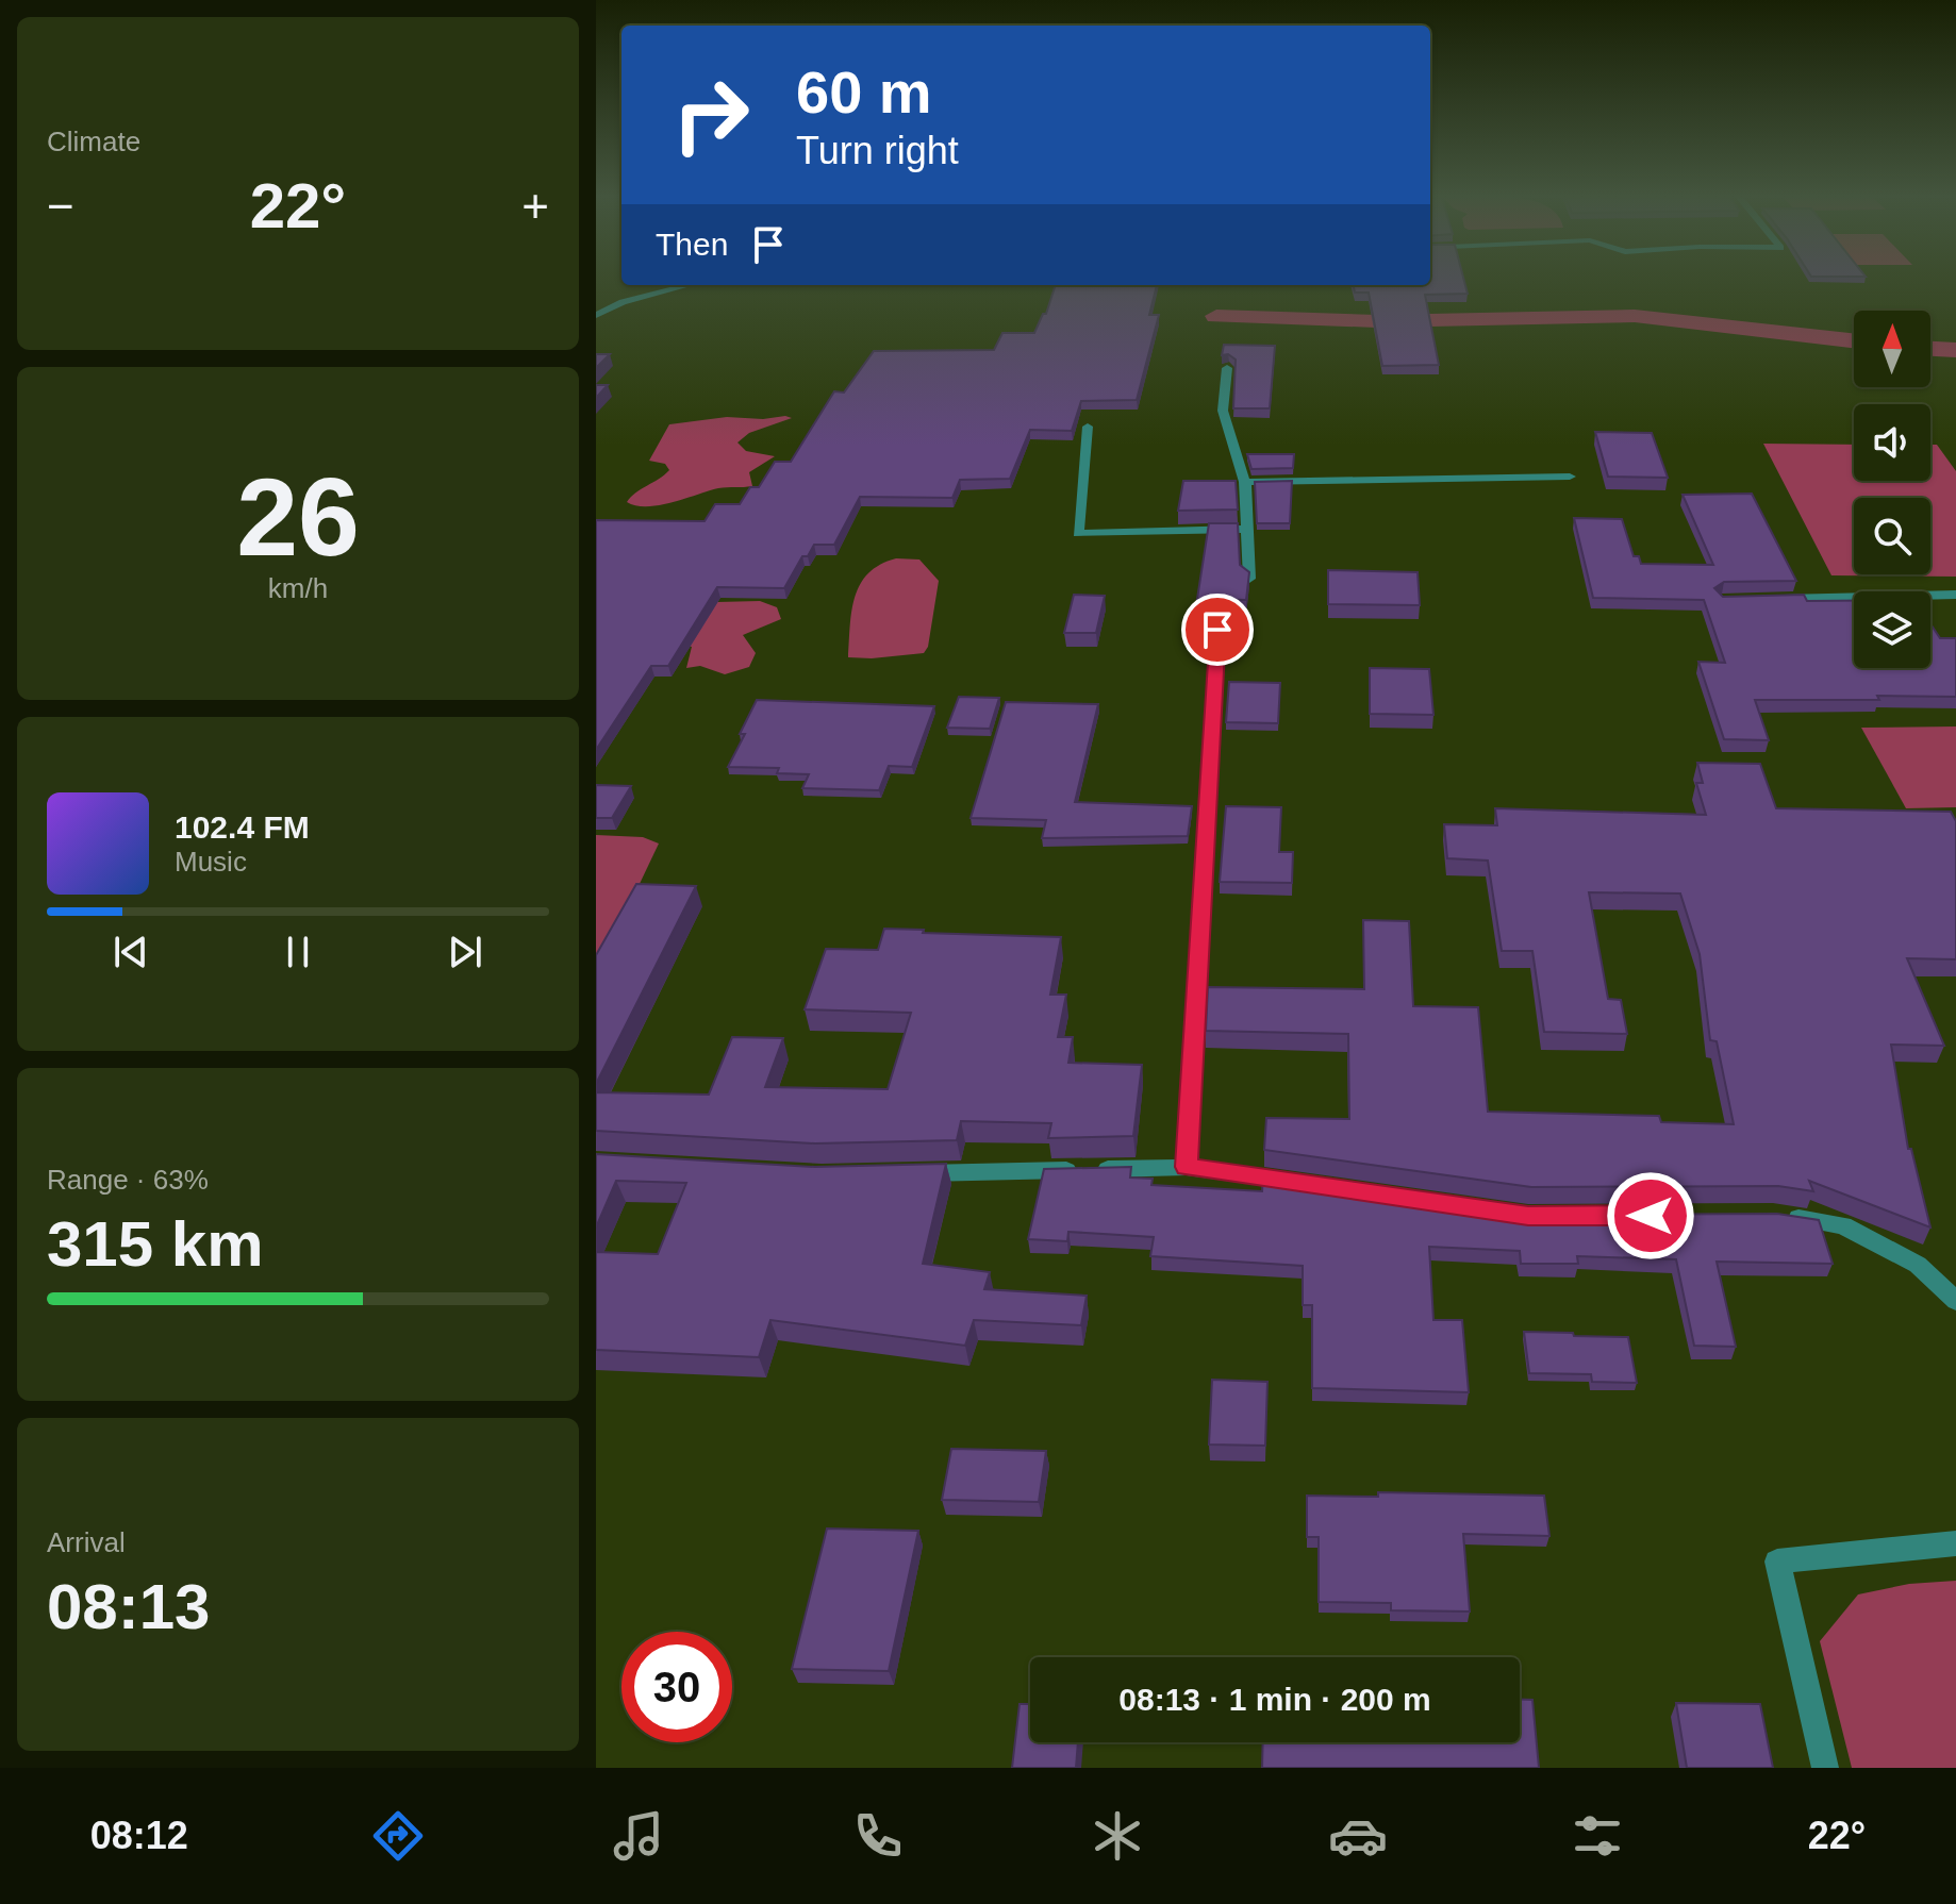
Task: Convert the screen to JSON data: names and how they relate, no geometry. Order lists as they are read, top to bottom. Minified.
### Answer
{"north":"top","page":{"tile":["Climate",["26","km/h"],["Range · 63%","315 km"],["Arrival","08:13"]],"turn":["60 m","Turn right"],"heat":["−","22°","+"],"then":"Then","song":["102.4 FM","Music"],"limit":"30","trip":"08:13 · 1 min · 200 m","tabs":["08:12","22°"]}}
